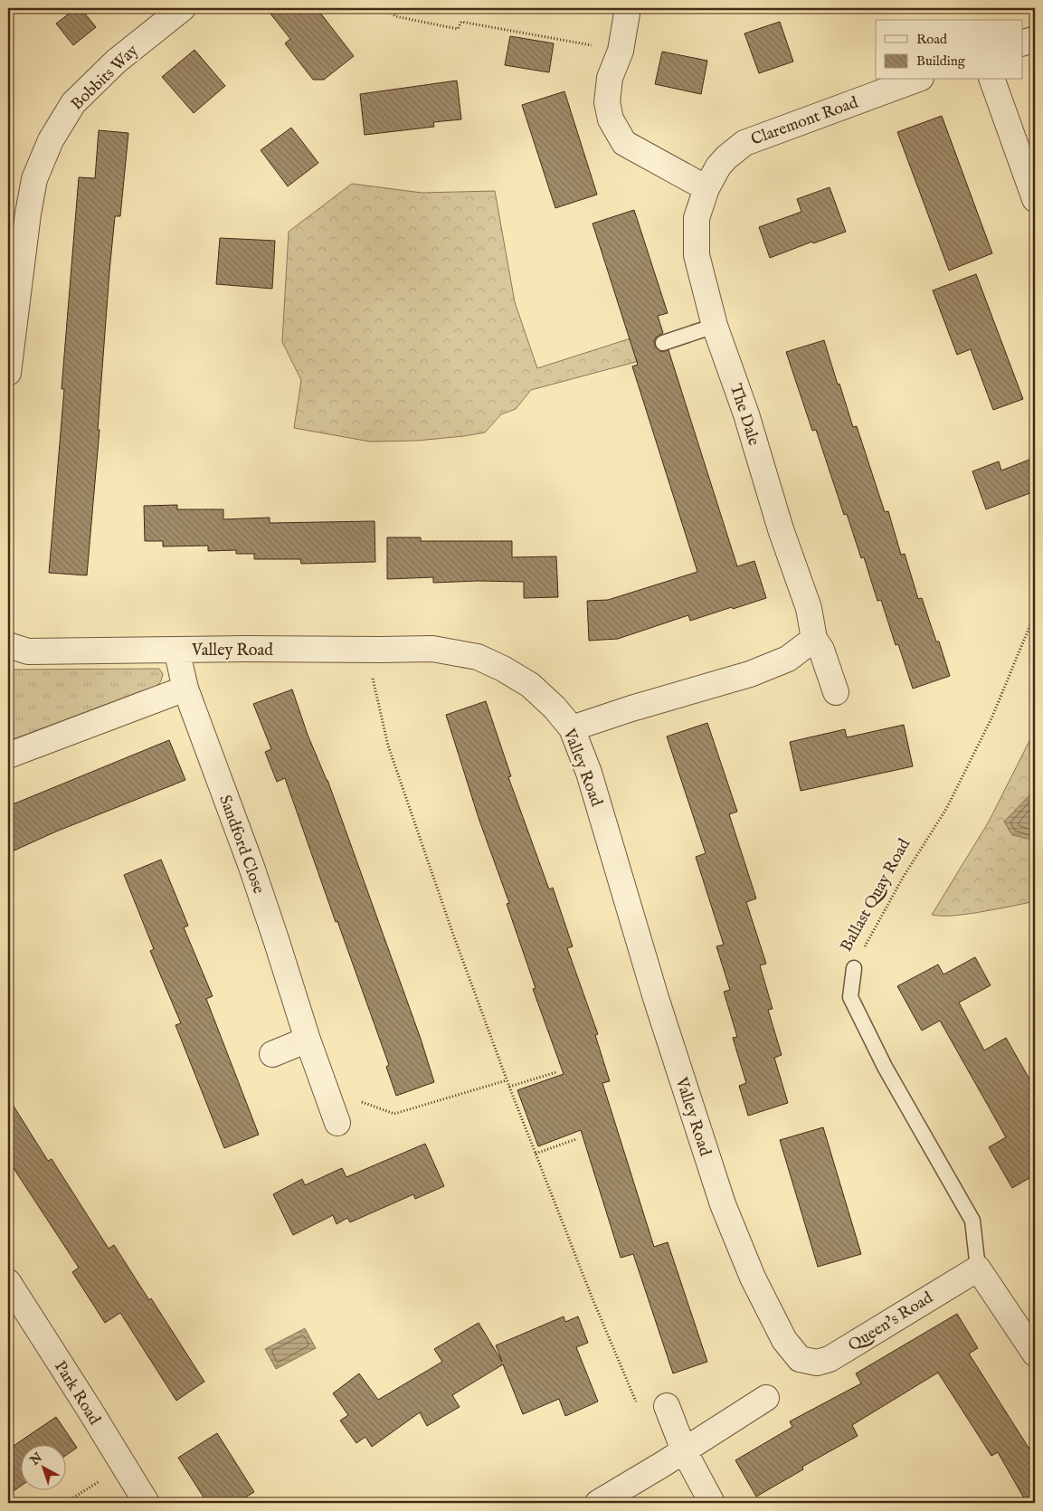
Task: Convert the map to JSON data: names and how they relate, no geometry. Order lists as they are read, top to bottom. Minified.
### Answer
{"streets":{"street":["Bobbits Way","Claremont Road","The Dale","Valley Road","Sandford Close","Queen's Road","Park Road"],"lane":["Ballast Quay Road"]},"crossings":[["Claremont Road","The Dale"],["Valley Road","Sandford Close"],["Valley Road","Queen's Road"],["Ballast Quay Road","Queen's Road"]],"legend":["Road","Building"],"north":"top left"}
